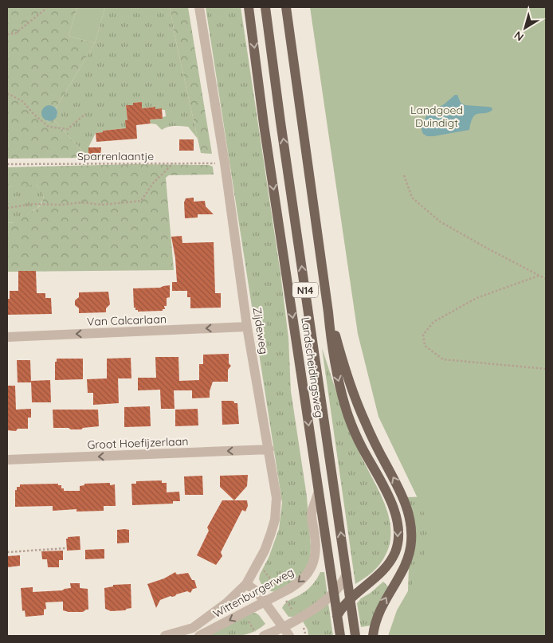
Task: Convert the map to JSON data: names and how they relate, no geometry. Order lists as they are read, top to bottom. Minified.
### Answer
{"streets":{"main road":["N14","Landscheidingsweg"],"street":["Van Calcarlaan","Zijdeweg","Groot Hoefijzerlaan","Wittenburgerweg"],"path":["Sparrenlaantje"]},"crossings":[["Sparrenlaantje","Zijdeweg"],["N14","Landscheidingsweg"],["Van Calcarlaan","Zijdeweg"],["Zijdeweg","Groot Hoefijzerlaan"],["Zijdeweg","Wittenburgerweg"],["Landscheidingsweg","Wittenburgerweg"]],"one_way":["Van Calcarlaan","Groot Hoefijzerlaan"],"parks":["Landgoed Duindigt"],"north":"bottom left"}
